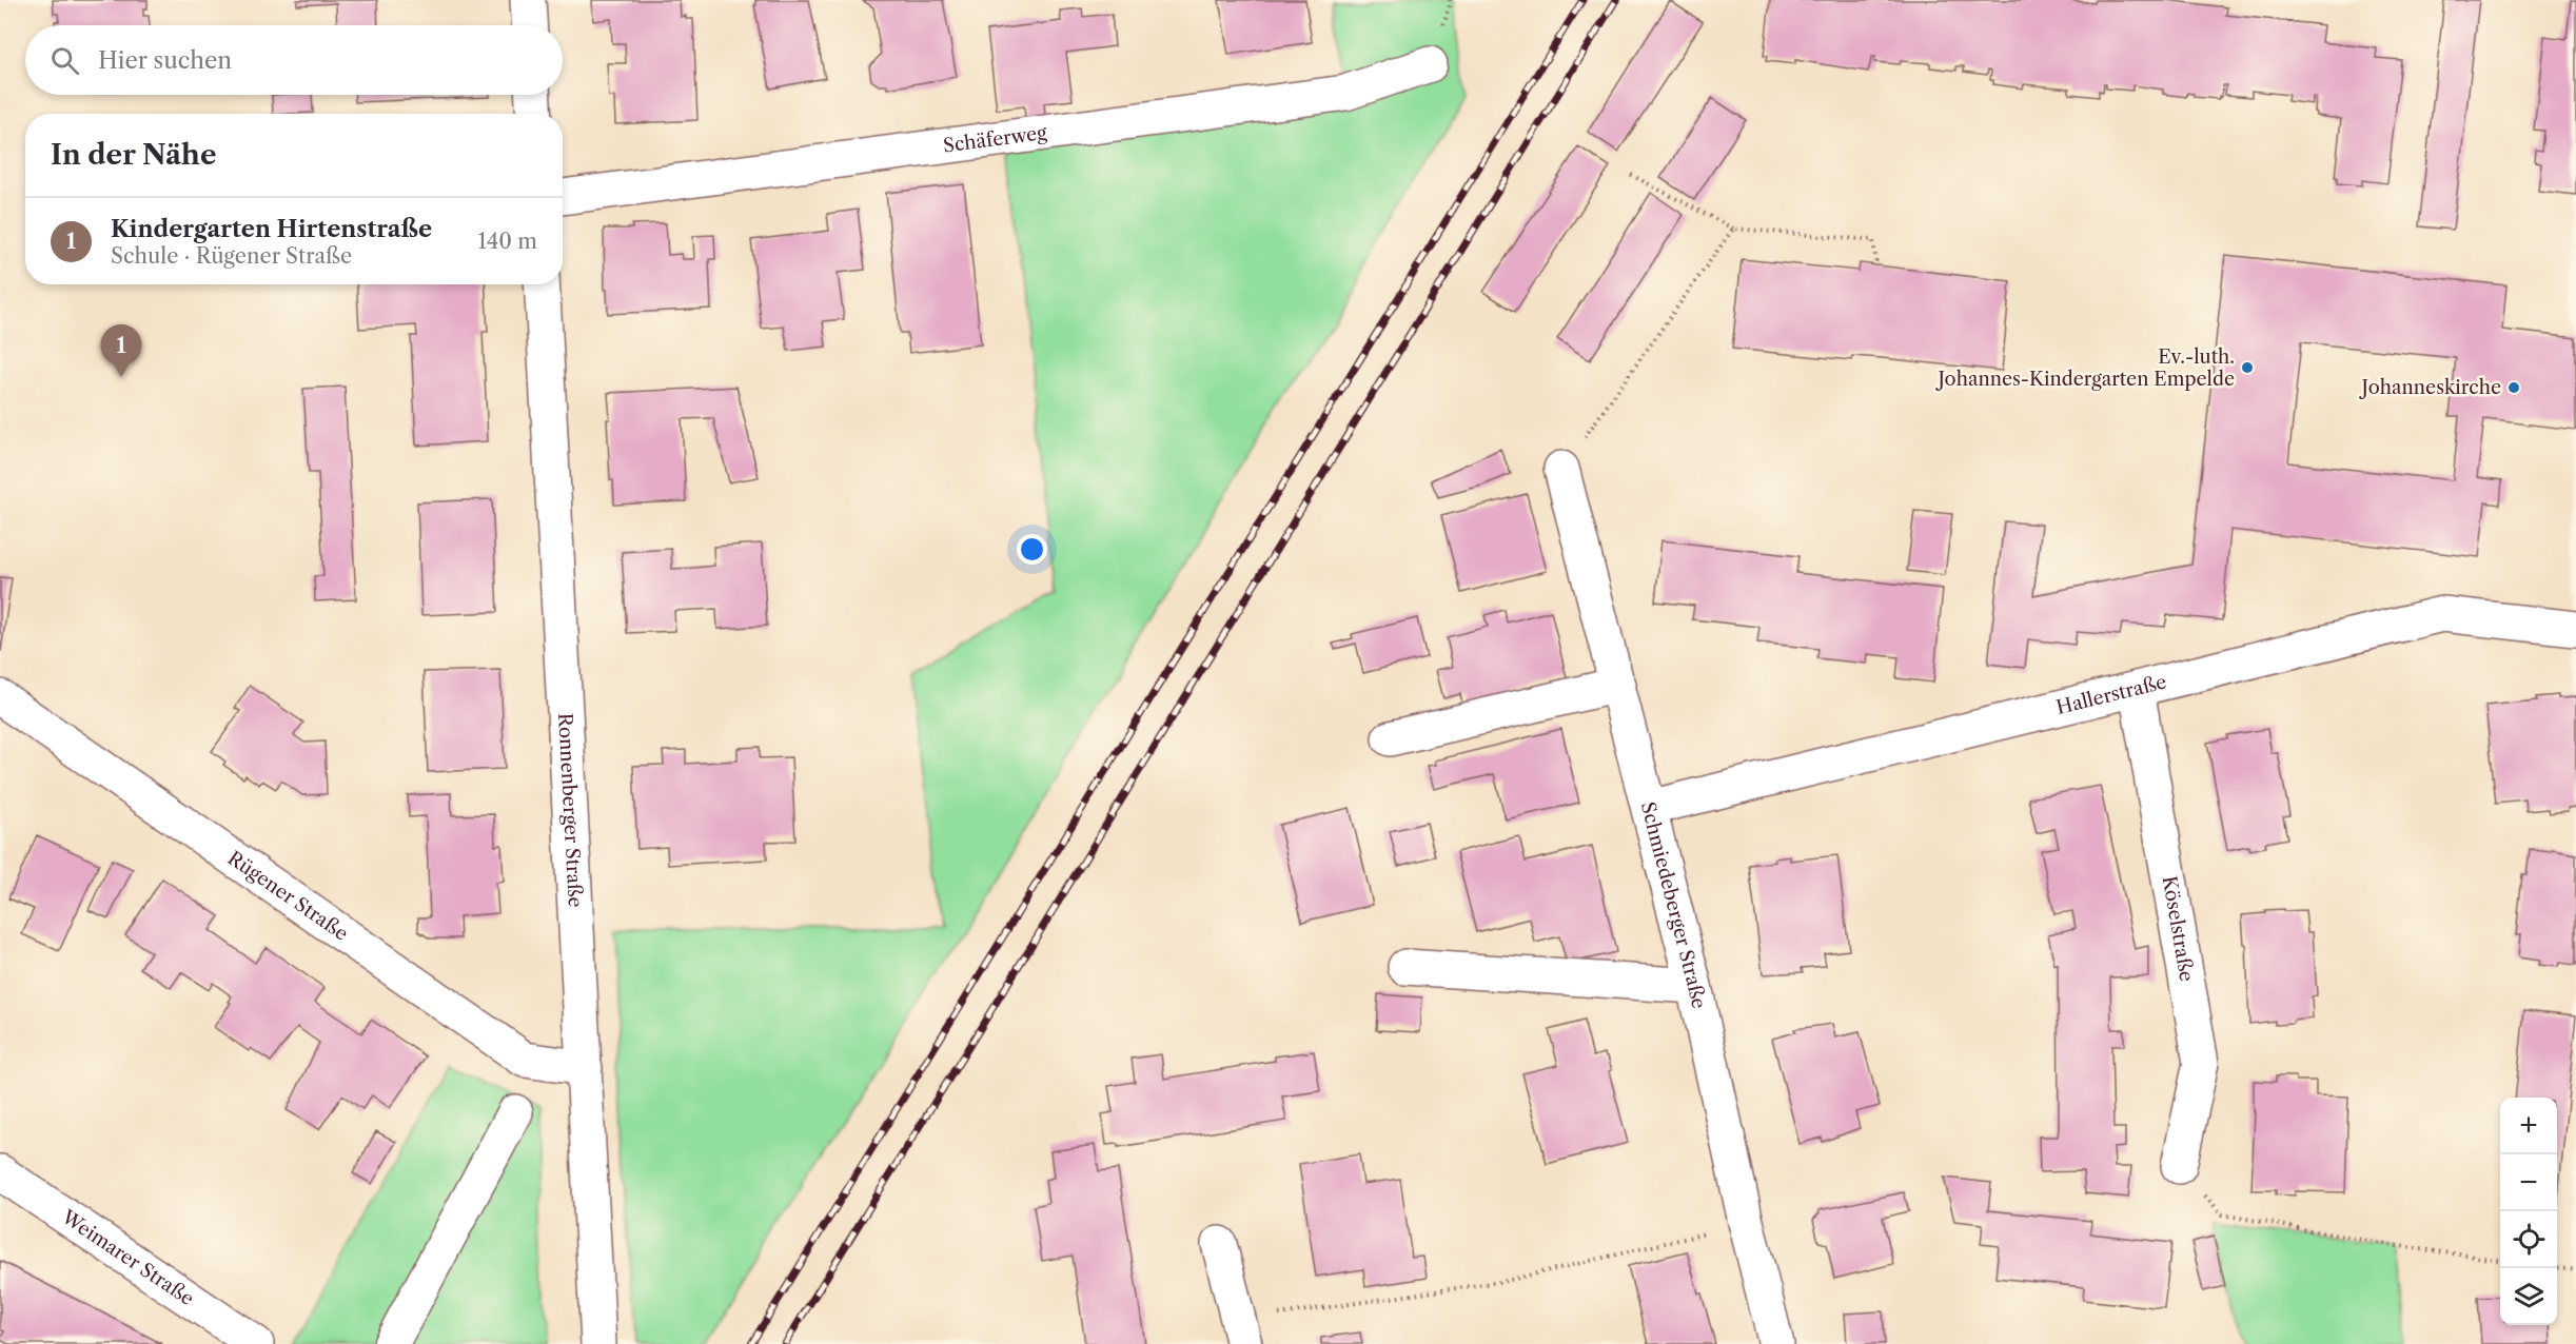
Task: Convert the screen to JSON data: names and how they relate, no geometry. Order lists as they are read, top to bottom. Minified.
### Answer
{"streets":{"street":["Schäferweg","Hallerstraße","Ronnenberger Straße","Rügener Straße","Schmiedeberger Straße","Köselstraße","Weimarer Straße"]},"crossings":[["Hallerstraße","Schmiedeberger Straße"],["Hallerstraße","Köselstraße"],["Ronnenberger Straße","Rügener Straße"]],"places":["Ev.-luth. Johannes-Kindergarten Empelde","Johanneskirche"],"page":{"search":"Hier suchen","heading":"In der Nähe","list":[{"mark":"1","name":"Kindergarten Hirtenstraße","note":"Schule · Rügener Straße","value":"140 m"}],"pins":"1","map_buttons":["+","−"]}}
